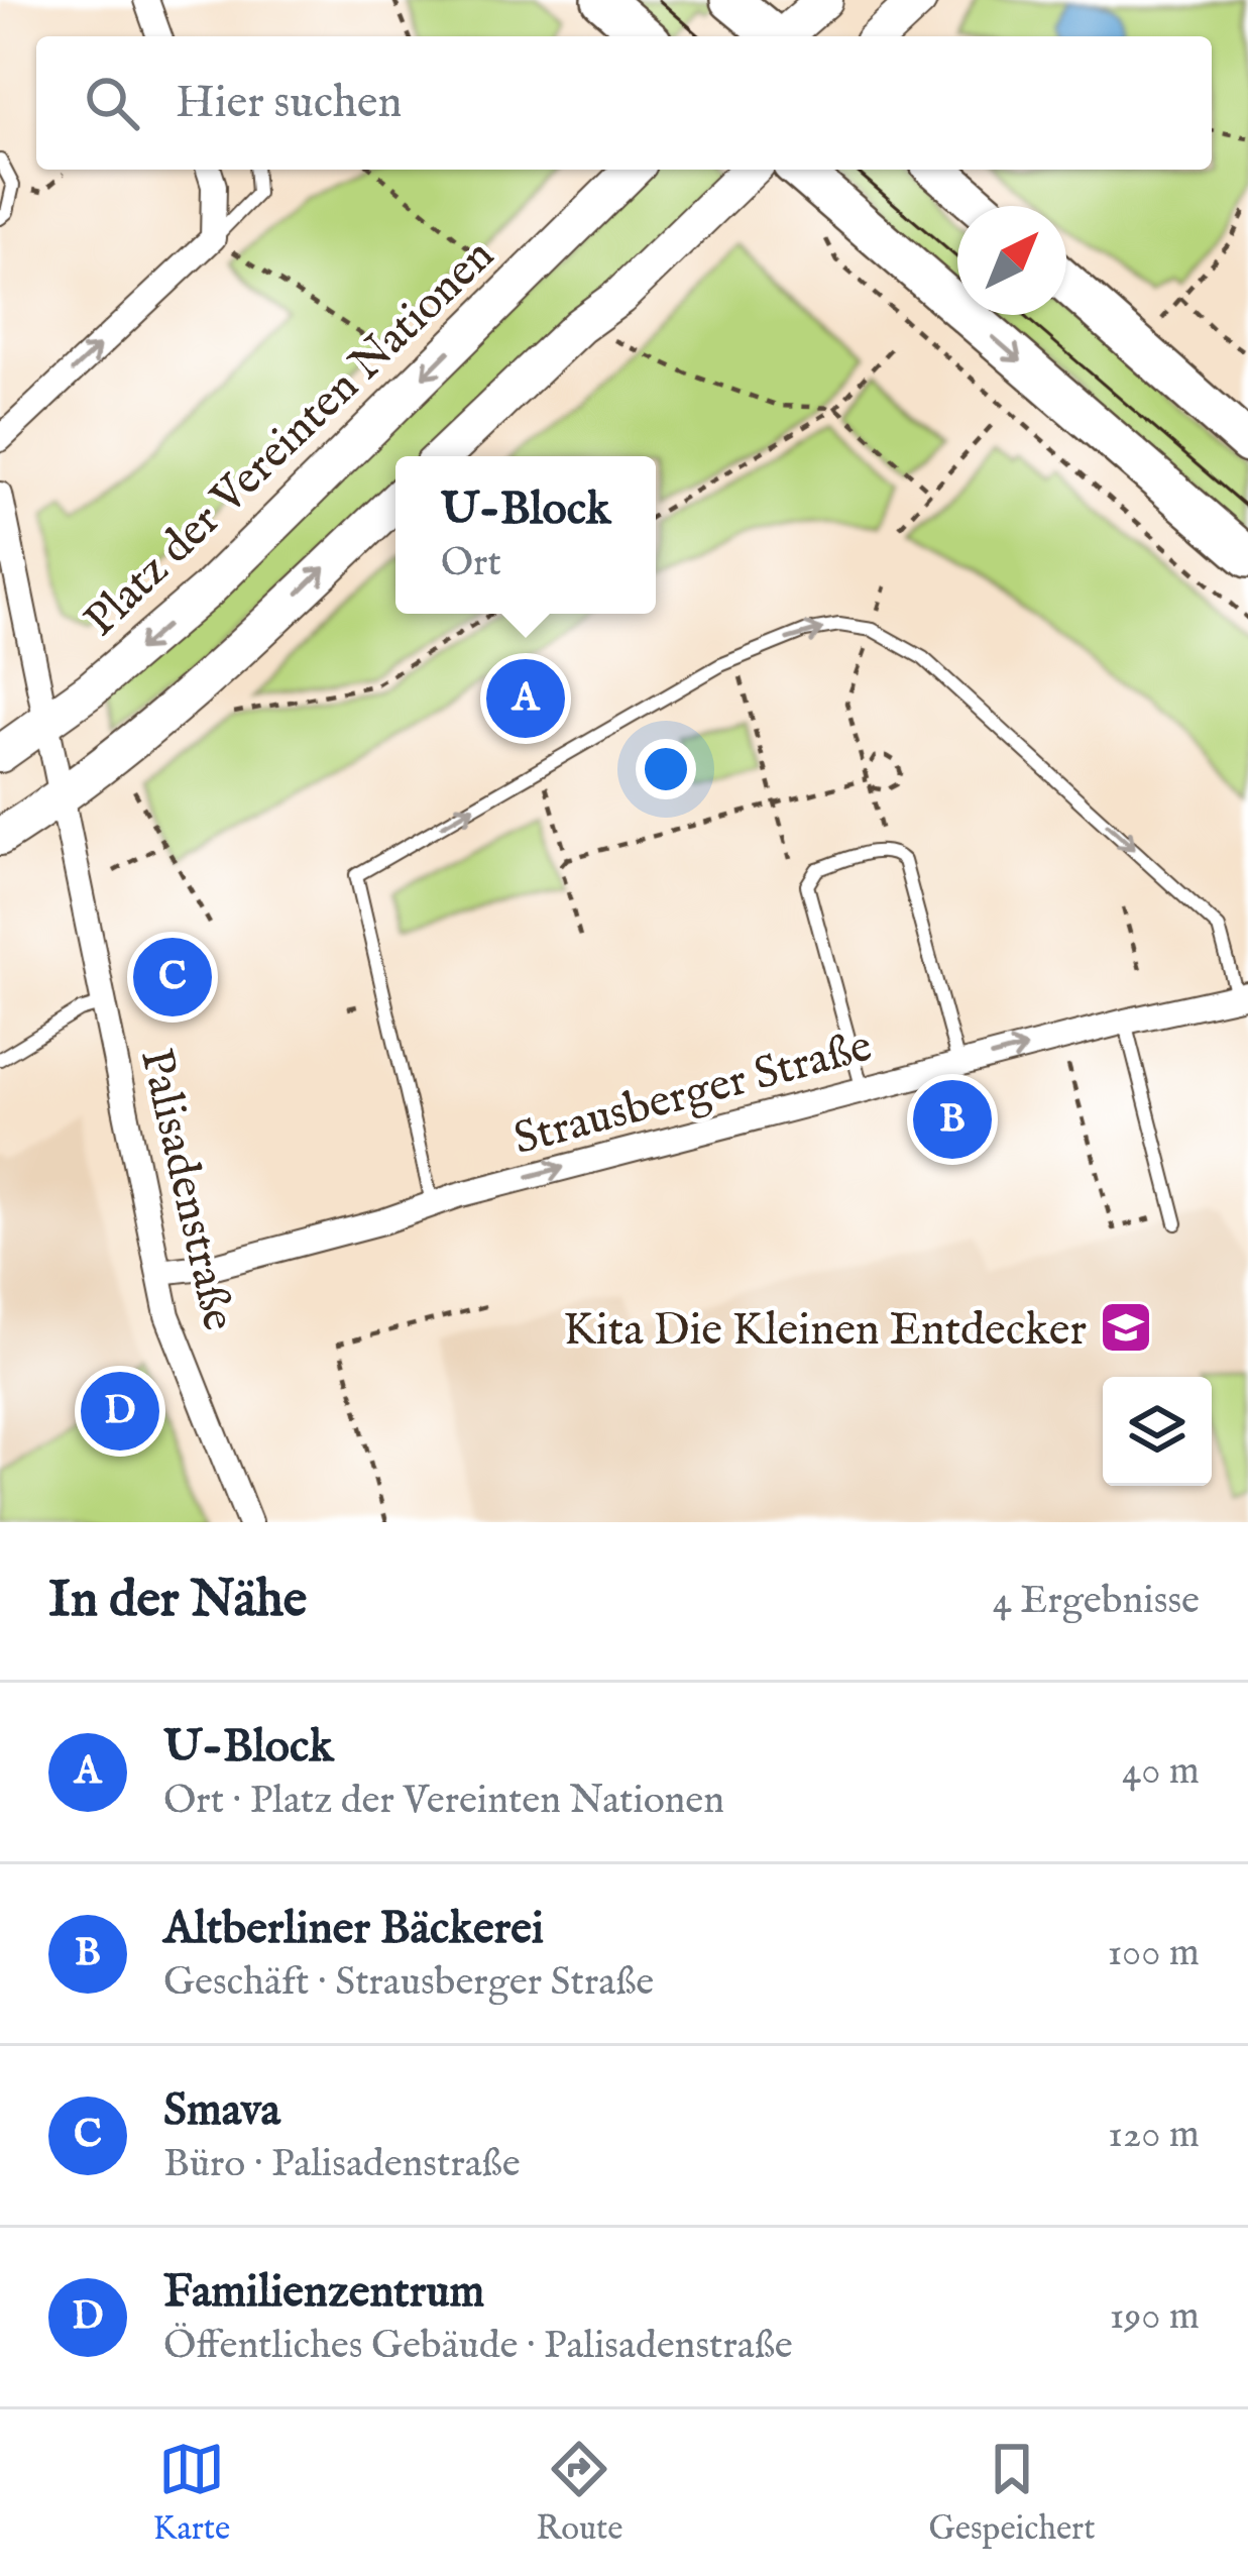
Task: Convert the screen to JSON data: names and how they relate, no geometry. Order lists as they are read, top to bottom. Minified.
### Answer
{"streets":{"main road":["Platz der Vereinten Nationen"],"street":["Strausberger Straße","Palisadenstraße"]},"crossings":[["Platz der Vereinten Nationen","Palisadenstraße"],["Strausberger Straße","Palisadenstraße"]],"one_way":["Strausberger Straße"],"places":{"school or university":["Kita Die Kleinen Entdecker"]},"north":"top right","page":{"search":"Hier suchen","popup":["U-Block","Ort"],"pins":["A","C","B","D"],"heading":["In der Nähe","4 Ergebnisse"],"list":[{"mark":"A","name":"U-Block","note":"Ort · Platz der Vereinten Nationen","value":"40 m"},{"mark":"B","name":"Altberliner Bäckerei","note":"Geschäft · Strausberger Straße","value":"100 m"},{"mark":"C","name":"Smava","note":"Büro · Palisadenstraße","value":"120 m"},{"mark":"D","name":"Familienzentrum","note":"Öffentliches Gebäude · Palisadenstraße","value":"190 m"}],"nav":["Karte","Route","Gespeichert"]}}
